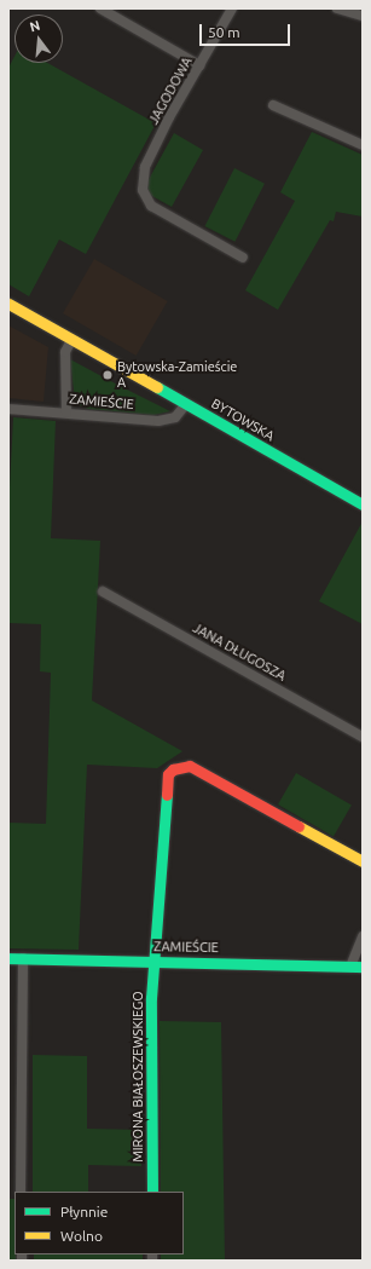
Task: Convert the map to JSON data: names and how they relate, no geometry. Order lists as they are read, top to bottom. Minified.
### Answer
{"streets":{"street":["JAGODOWA","ZAMIEŚCIE","BYTOWSKA","JANA DŁUGOSZA","MIRONA BIAŁOSZEWSKIEGO"]},"crossings":[["ZAMIEŚCIE","BYTOWSKA"],["ZAMIEŚCIE","MIRONA BIAŁOSZEWSKIEGO"]],"places":["Bytowska-Zamieście A"],"legend":["Płynnie","Wolno"],"scale_bar":"50 m","north":"top"}
